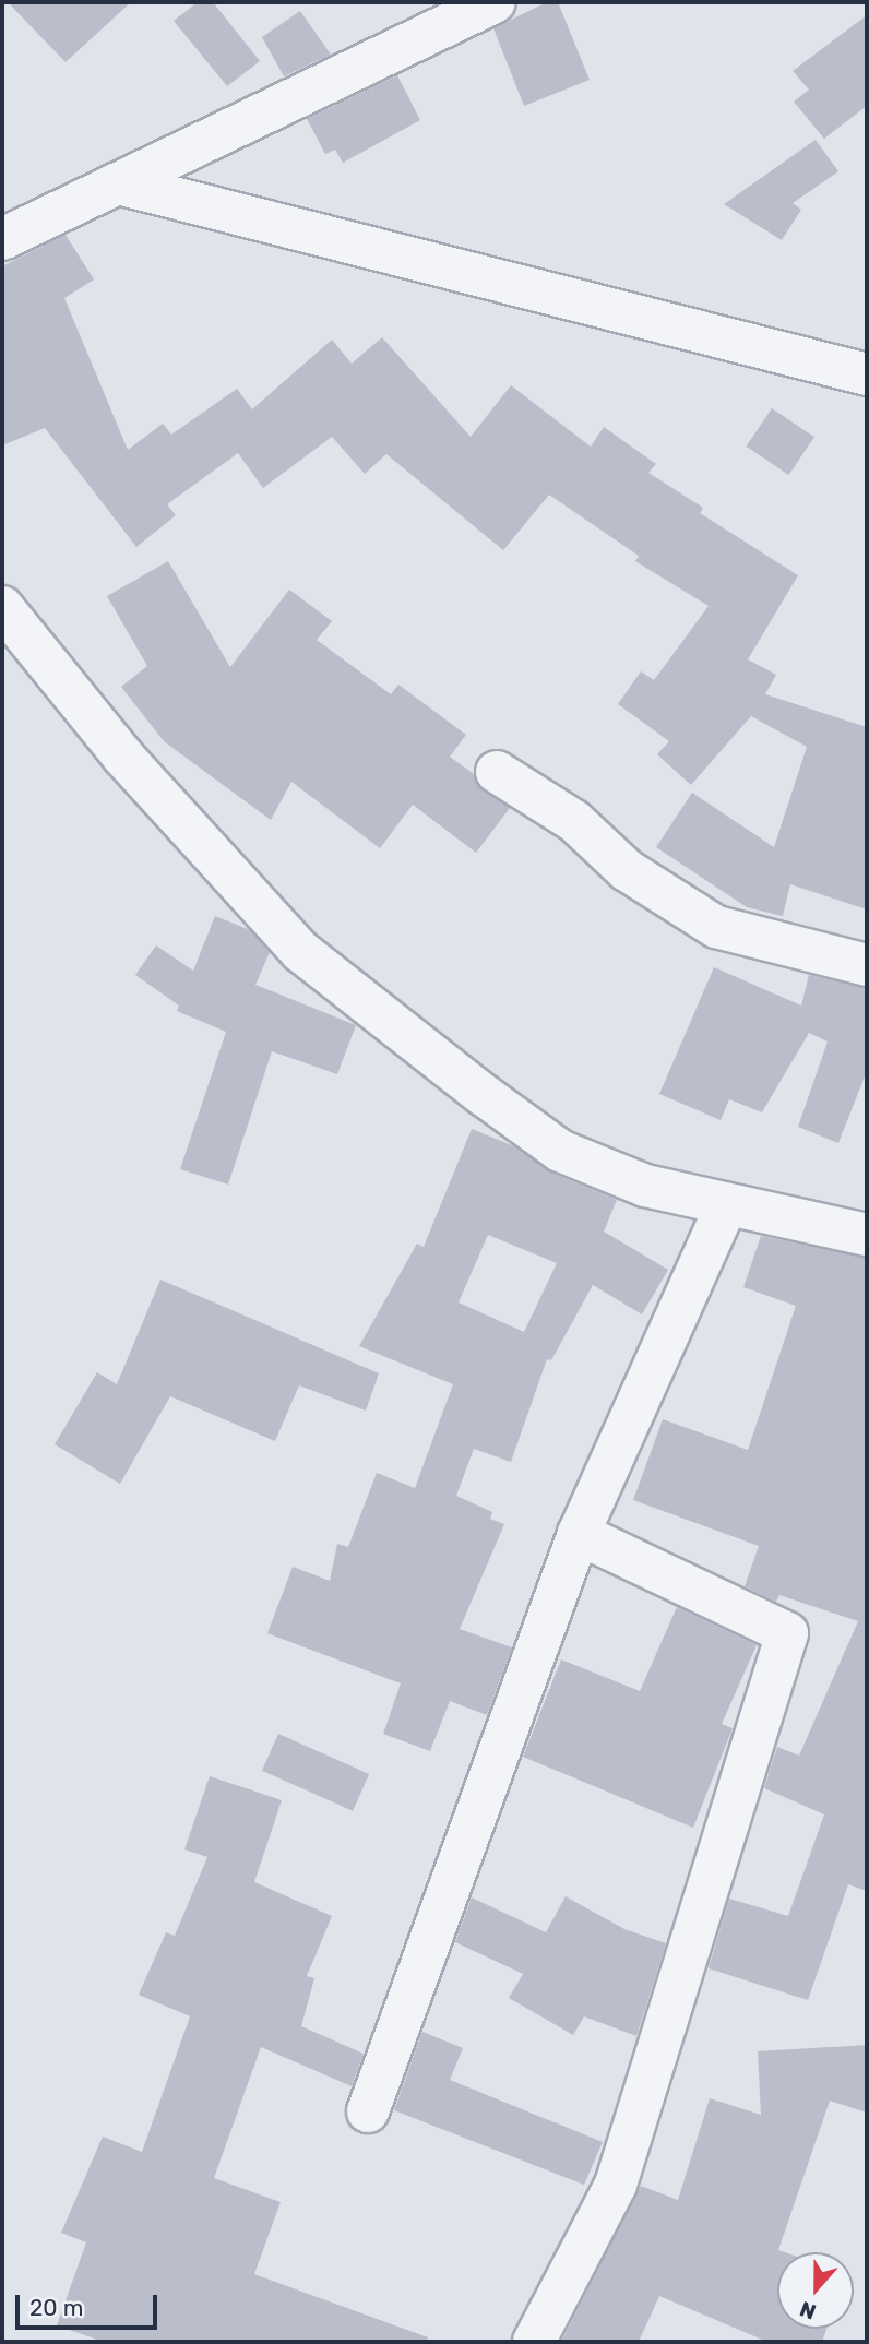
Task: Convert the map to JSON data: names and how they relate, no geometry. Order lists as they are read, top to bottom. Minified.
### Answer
{"scale_bar":"20 m","north":"bottom"}
